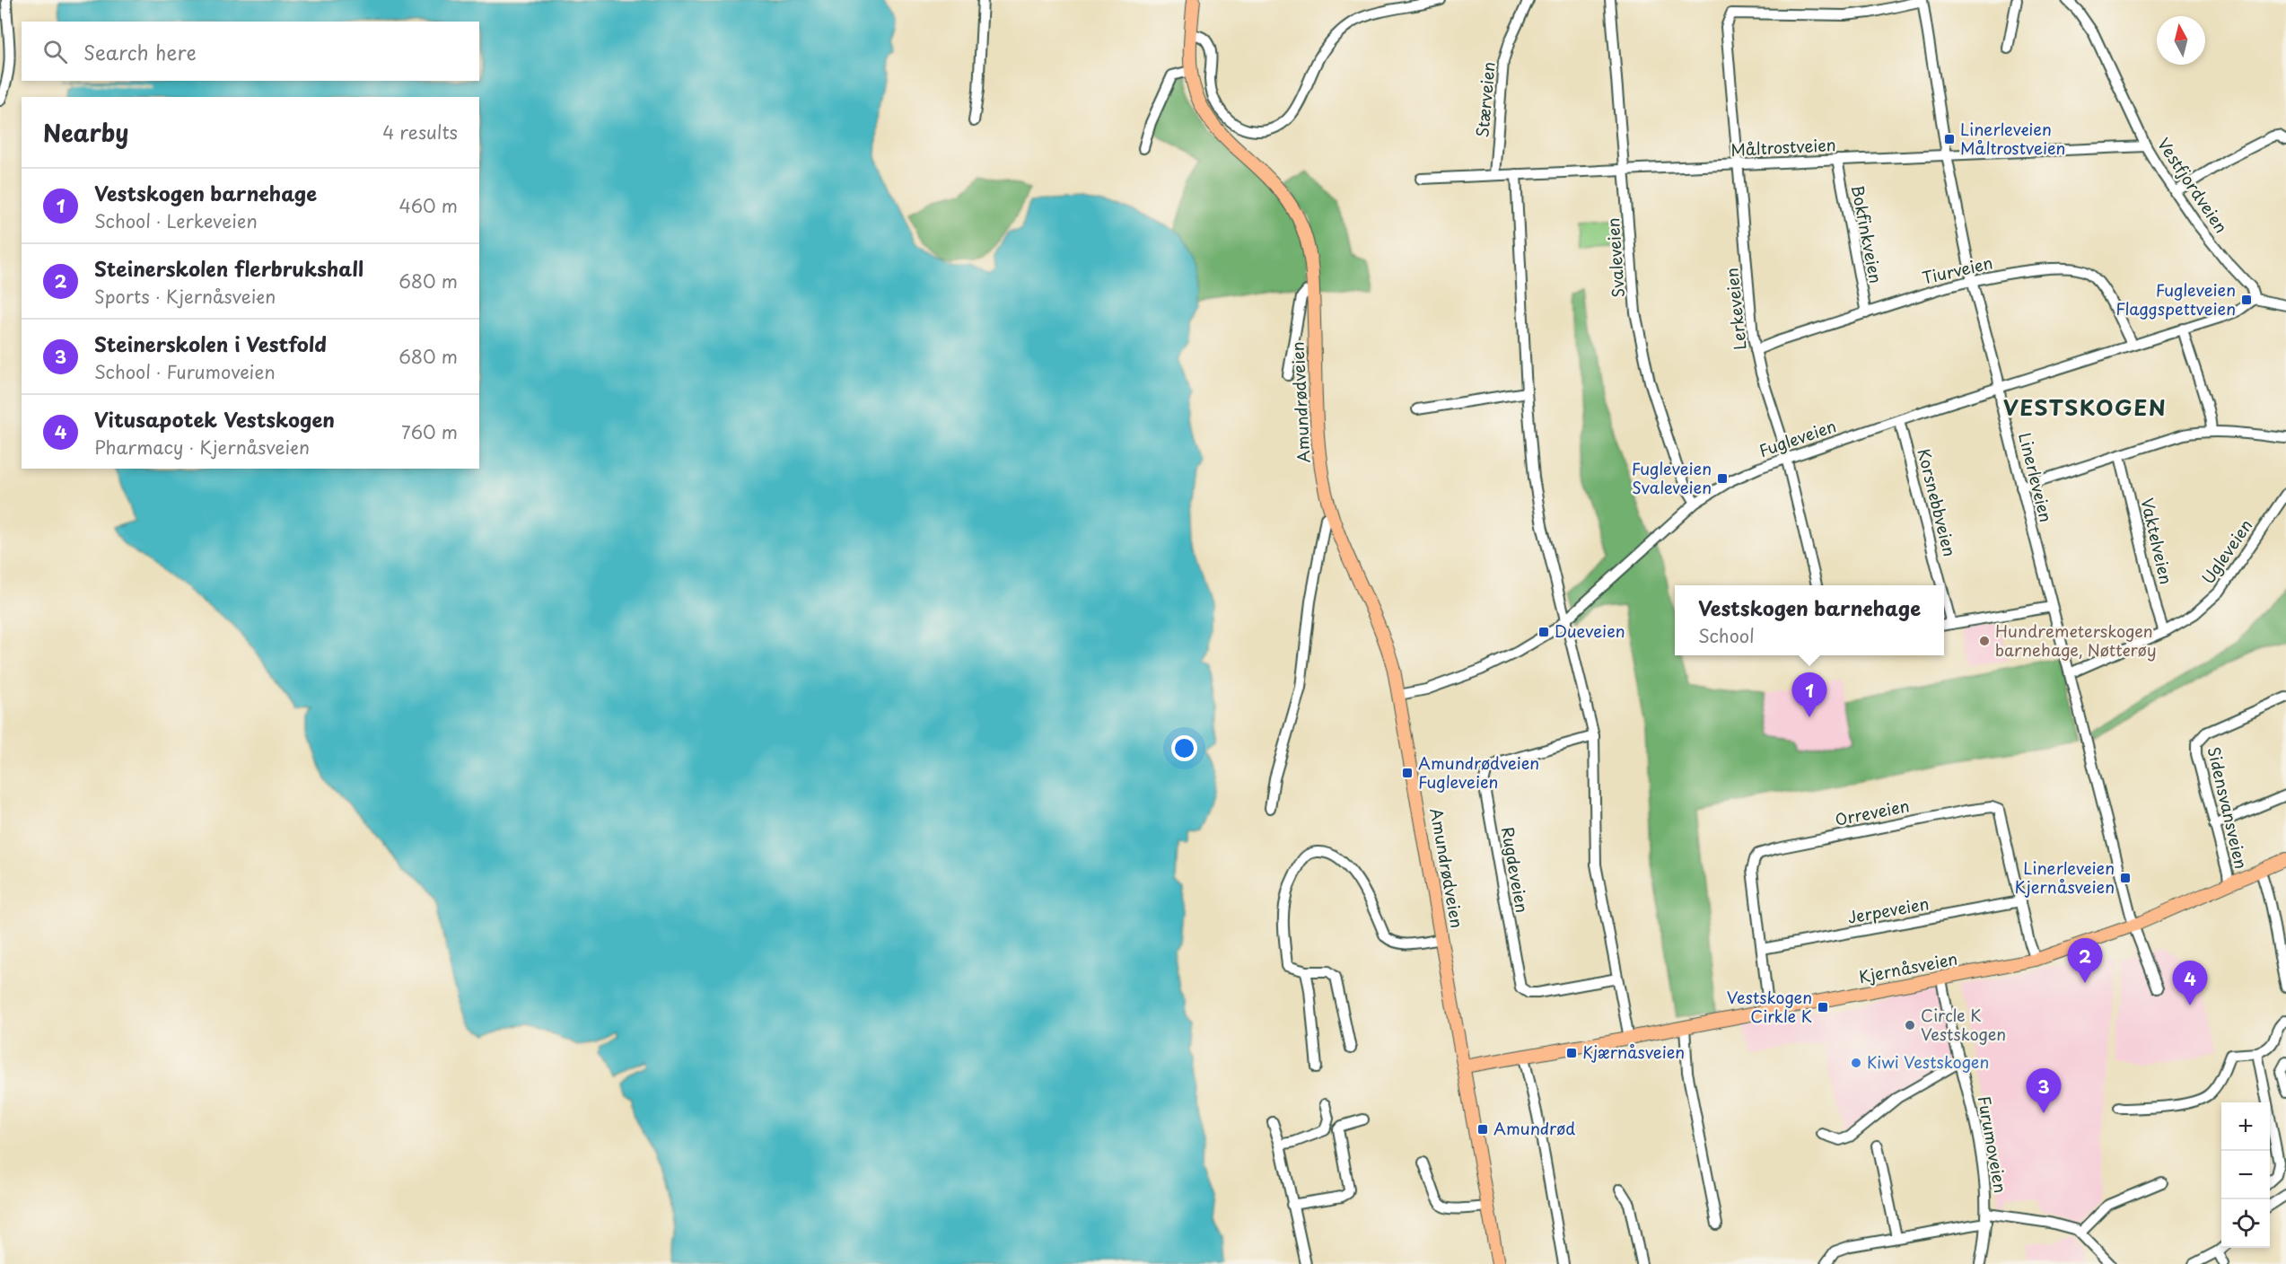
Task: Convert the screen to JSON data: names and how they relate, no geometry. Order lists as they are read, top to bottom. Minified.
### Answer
{"streets":{"main road":["Amundrødveien","Kjernåsveien"],"street":["Stærveien","Måltrostveien","Vestfjordveien","Bokfinkveien","Svaleveien","Tiurveien","Lerkeveien","Fugleveien","Linerleveien","Korsnebbveien","Vaktelveien","Ugleveien","Sidensvansveien","Orreveien","Rugdeveien","Jerpeveien","Furumoveien"]},"crossings":[["Stærveien","Måltrostveien"],["Måltrostveien","Vestfjordveien"],["Måltrostveien","Bokfinkveien"],["Måltrostveien","Svaleveien"],["Måltrostveien","Lerkeveien"],["Måltrostveien","Linerleveien"],["Vestfjordveien","Fugleveien"],["Bokfinkveien","Tiurveien"],["Svaleveien","Fugleveien"],["Tiurveien","Lerkeveien"],["Tiurveien","Fugleveien"],["Tiurveien","Linerleveien"],["Lerkeveien","Fugleveien"],["Amundrødveien","Fugleveien"],["Amundrødveien","Kjernåsveien"],["Fugleveien","Linerleveien"],["Fugleveien","Korsnebbveien"],["Linerleveien","Ugleveien"],["Linerleveien","Kjernåsveien"],["Vaktelveien","Ugleveien"],["Sidensvansveien","Kjernåsveien"],["Orreveien","Jerpeveien"],["Orreveien","Kjernåsveien"],["Kjernåsveien","Furumoveien"]],"districts":["VESTSKOGEN"],"places":{"transit":["Linerleveien Måltrostveien","Fugleveien Flaggspettveien","Fugleveien Svaleveien","Dueveien","Amundrødveien Fugleveien","Linerleveien Kjernåsveien","Vestskogen Cirkle K","Kjærnåsveien","Amundrød"],"other":["Hundremeterskogen barnehage, Nøtterøy","Circle K Vestskogen","Kiwi Vestskogen"]},"north":"top","page":{"search":"Search here","heading":["Nearby","4 results"],"list":[{"mark":"1","name":"Vestskogen barnehage","note":"School · Lerkeveien","value":"460 m"},{"mark":"2","name":"Steinerskolen flerbrukshall","note":"Sports · Kjernåsveien","value":"680 m"},{"mark":"3","name":"Steinerskolen i Vestfold","note":"School · Furumoveien","value":"680 m"},{"mark":"4","name":"Vitusapotek Vestskogen","note":"Pharmacy · Kjernåsveien","value":"760 m"}],"popup":["Vestskogen barnehage","School"],"pins":["1","2","4","3"],"map_buttons":["+","−"]}}
